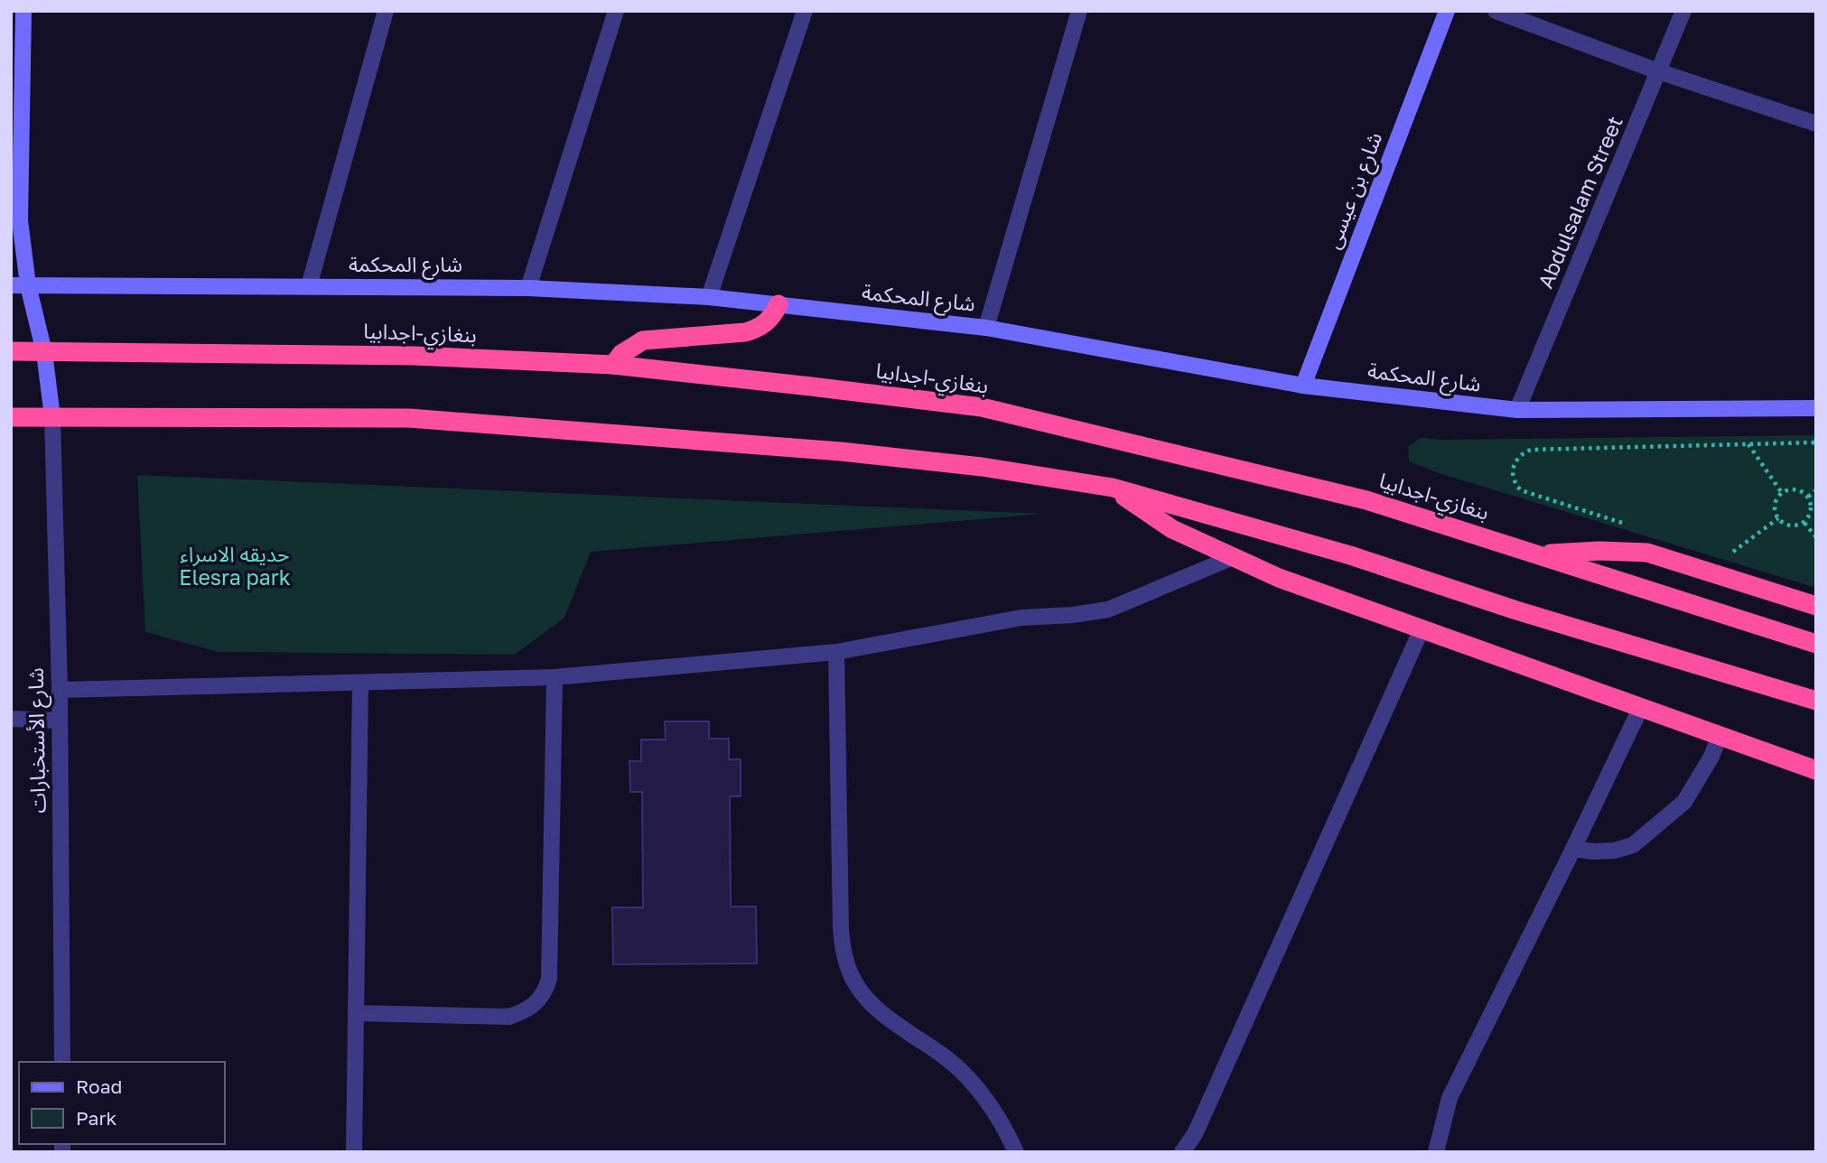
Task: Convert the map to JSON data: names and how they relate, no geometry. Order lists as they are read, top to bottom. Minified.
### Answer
{"streets":{"highway":["بنغازي-اجدابيا"],"street":["شارع بن عيسى","Abdulsalam Street","شارع المحكمة","شارع الأستخبارات"]},"crossings":[["شارع بن عيسى","شارع المحكمة"],["Abdulsalam Street","شارع المحكمة"]],"parks":["حديقه الاسراء Elesra park"],"legend":["Road","Park"]}
